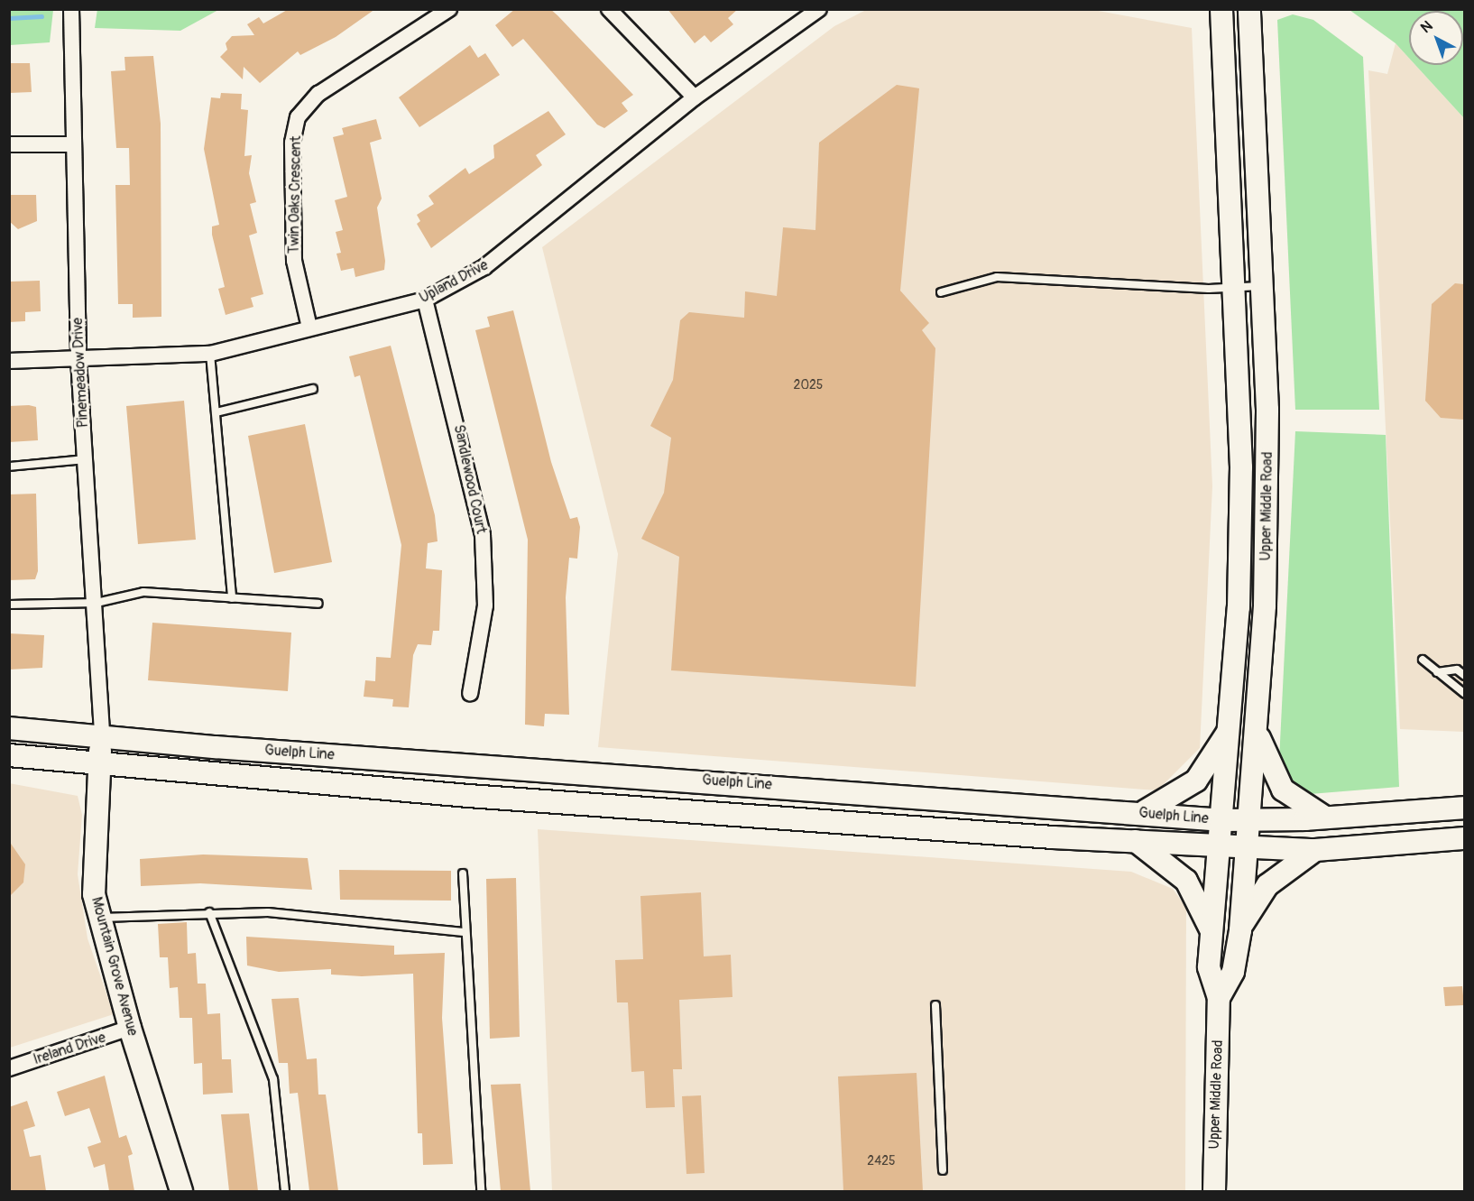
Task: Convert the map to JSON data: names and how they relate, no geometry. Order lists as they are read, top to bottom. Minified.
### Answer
{"streets":{"main road":["Upper Middle Road","Guelph Line","Mountain Grove Avenue"],"street":["Twin Oaks Crescent","Upland Drive","Pinemeadow Drive","Sandlewood Court","Ireland Drive"]},"crossings":[["Twin Oaks Crescent","Upland Drive"],["Upland Drive","Pinemeadow Drive"],["Upland Drive","Sandlewood Court"],["Pinemeadow Drive","Guelph Line"],["Pinemeadow Drive","Mountain Grove Avenue"],["Upper Middle Road","Guelph Line"],["Guelph Line","Mountain Grove Avenue"],["Mountain Grove Avenue","Ireland Drive"]],"house_numbers":["2025","2425"],"north":"top left"}
